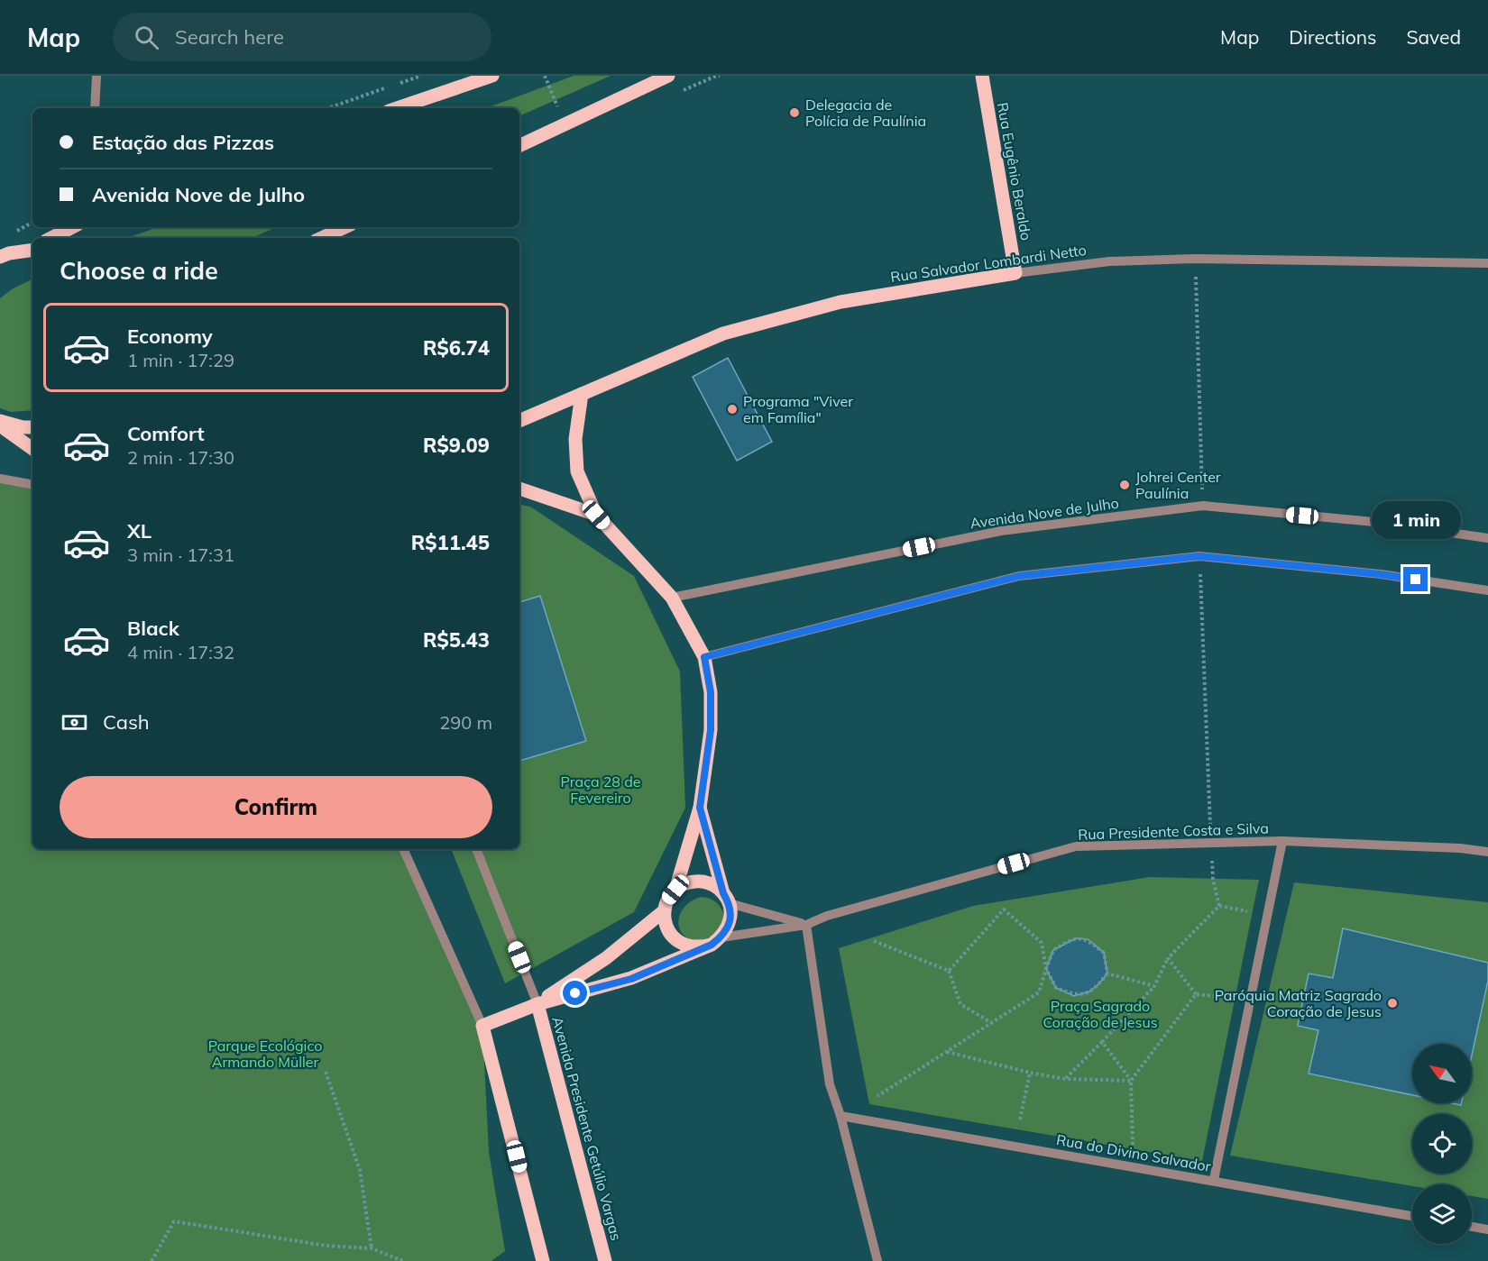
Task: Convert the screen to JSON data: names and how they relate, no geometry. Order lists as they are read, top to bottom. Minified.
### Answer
{"streets":{"main road":["Rua Eugênio Beraldo","Rua Salvador Lombardi Netto","Avenida Presidente Getúlio Vargas"],"street":["Avenida Nove de Julho","Rua Presidente Costa e Silva","Rua do Divino Salvador"]},"crossings":[["Rua Eugênio Beraldo","Rua Salvador Lombardi Netto"]],"parks":["Praça 28 de Fevereiro","Praça Sagrado Coração de Jesus","Parque Ecológico Armando Müller"],"places":["Delegacia de Polícia de Paulínia","Programa \"Viver em Família\"","Johrei Center Paulínia","Paróquia Matriz Sagrado Coração de Jesus"],"north":"top left","page":{"header":"Map","search":"Search here","nav":["Map","Directions","Saved"],"banner":["Estação das Pizzas","Avenida Nove de Julho"],"heading":"Choose a ride","list":[{"name":"Economy","note":"1 min · 17:29","value":"R$6.74"},{"name":"Comfort","note":"2 min · 17:30","value":"R$9.09"},{"name":"XL","note":"3 min · 17:31","value":"R$11.45"},{"name":"Black","note":"4 min · 17:32","value":"R$5.43"}],"bubble":"1 min","pay":["Cash","290 m"],"buttons":"Confirm"}}
